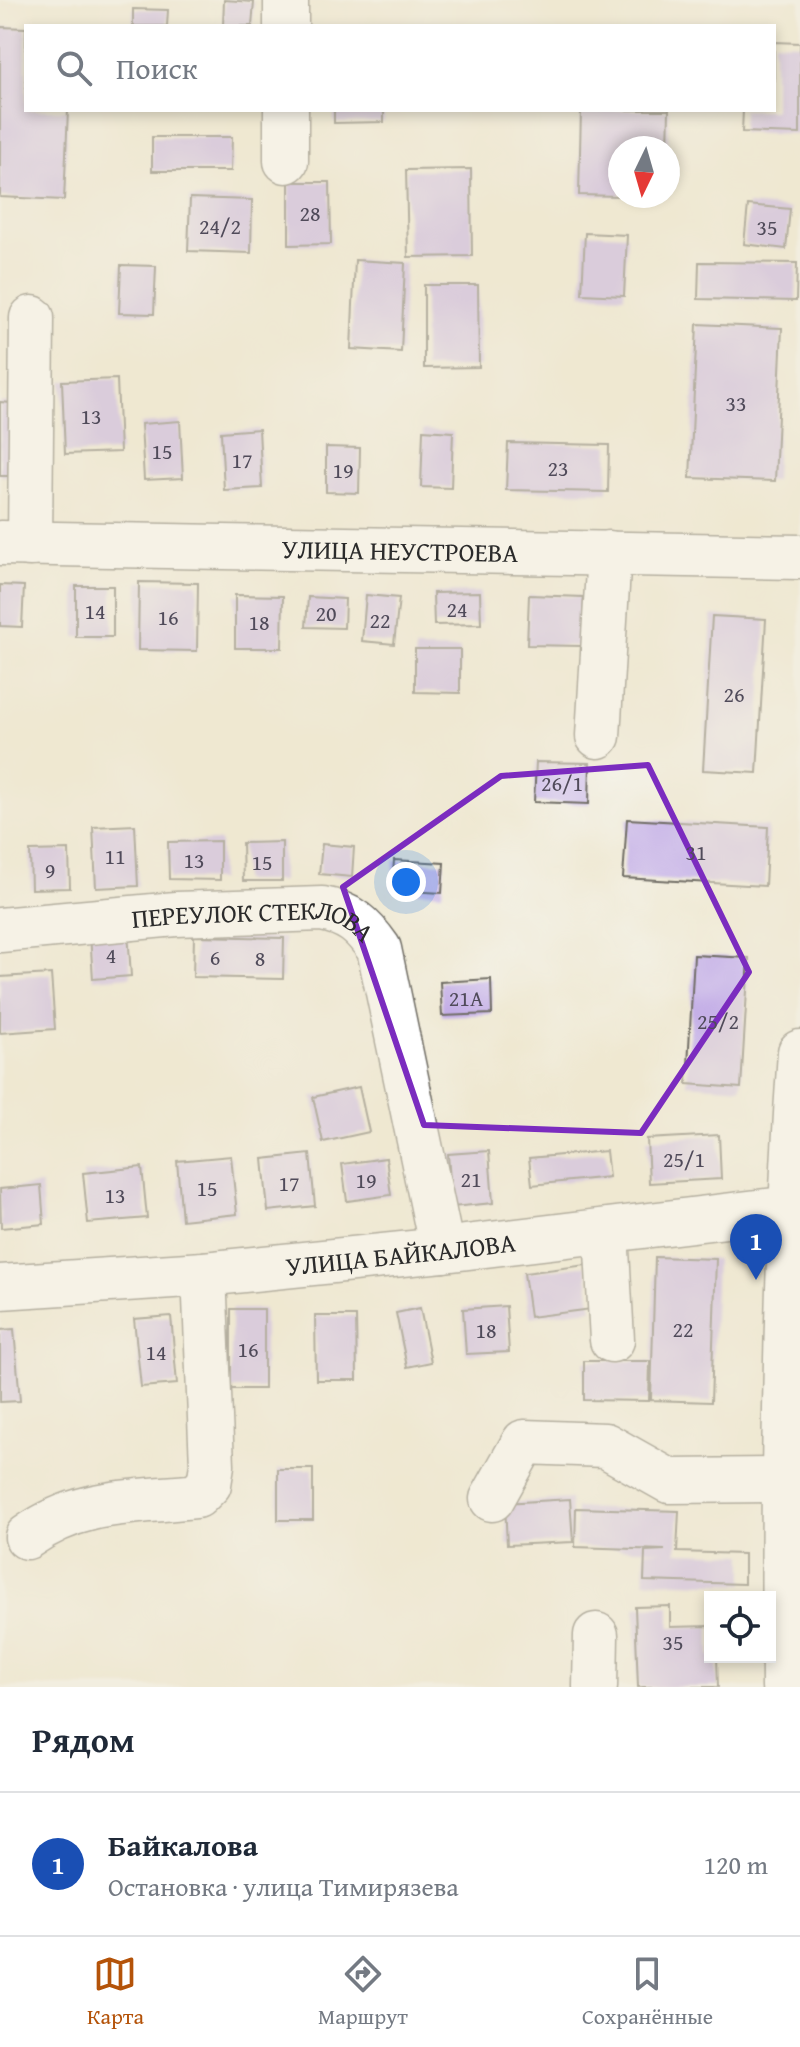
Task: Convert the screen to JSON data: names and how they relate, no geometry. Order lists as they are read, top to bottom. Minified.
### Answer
{"streets":{"street":["УЛИЦА НЕУСТРОЕВА","ПЕРЕУЛОК СТЕКЛОВА","УЛИЦА БАЙКАЛОВА"]},"crossings":[["ПЕРЕУЛОК СТЕКЛОВА","УЛИЦА БАЙКАЛОВА"]],"house_numbers":["28","24/2","35","33","13","15","17","23","19","24","14","20","16","22","18","26","26/1","31","11","13","15","9","4","6","8","21А","25/2","25/1","21","19","17","15","13","22","18","16","14","35"],"north":"bottom","page":{"search":"Поиск","pins":"1","heading":"Рядом","list":[{"mark":"1","name":"Байкалова","note":"Остановка · улица Тимирязева","value":"120 m"}],"nav":["Карта","Маршрут","Сохранённые"]}}
